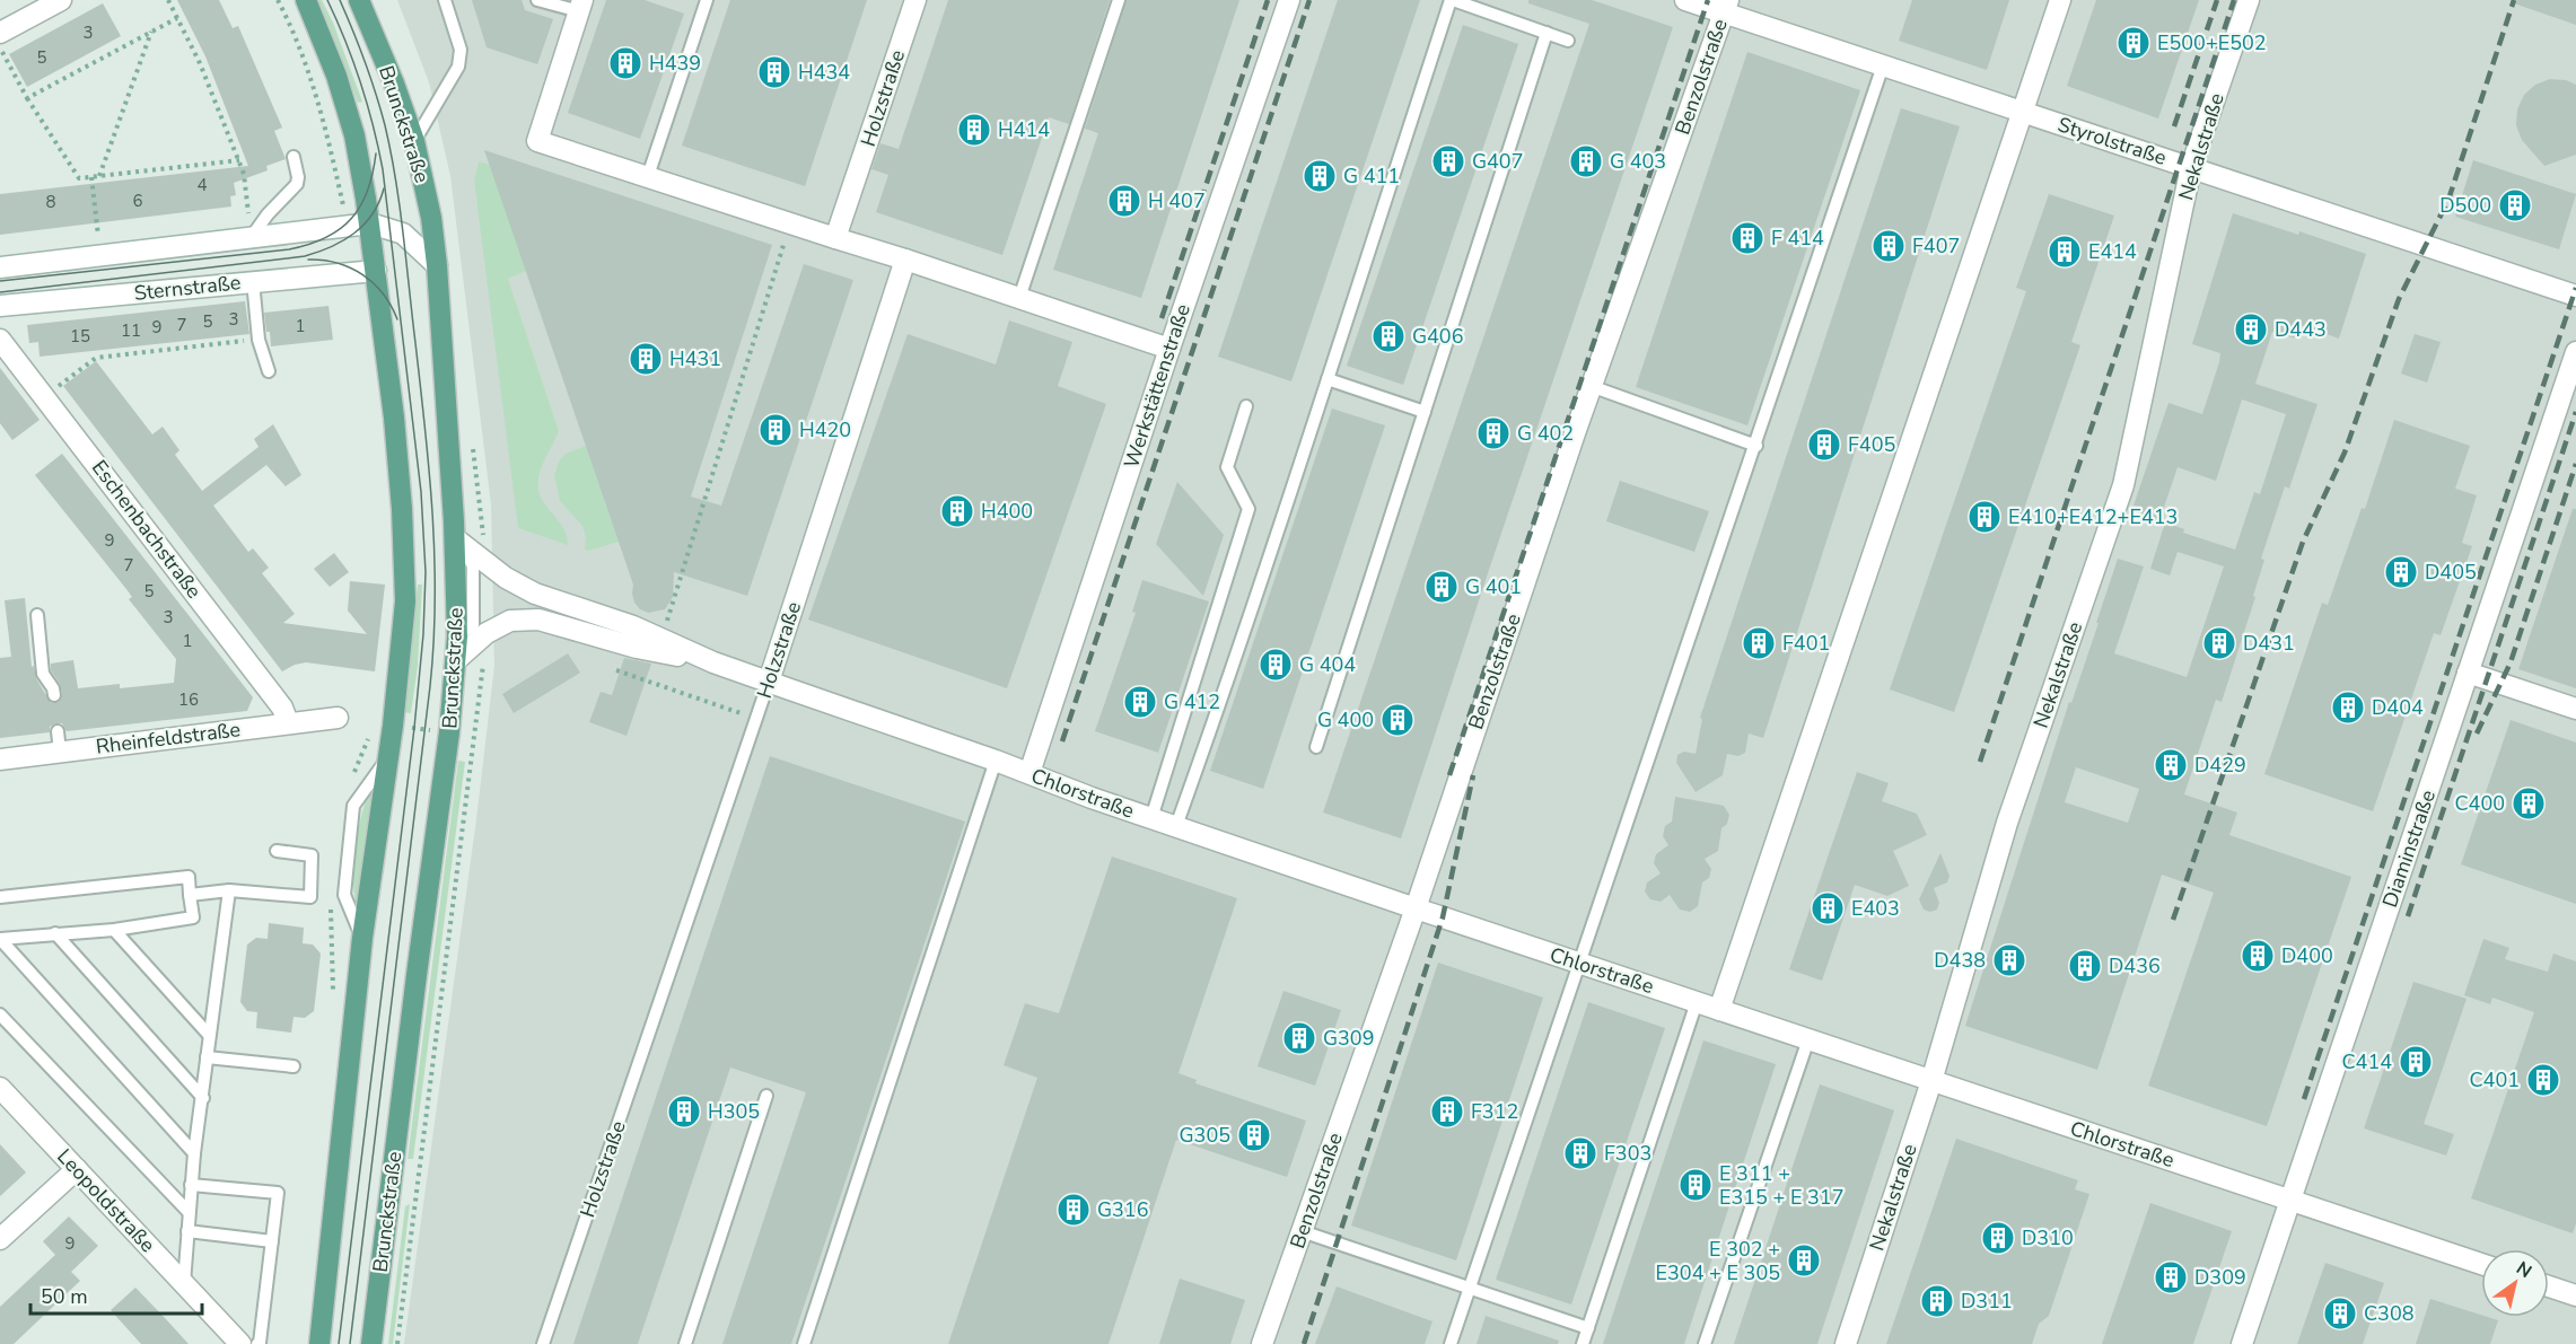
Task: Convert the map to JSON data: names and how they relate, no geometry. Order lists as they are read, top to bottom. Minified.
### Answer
{"streets":{"main road":["Brunckstraße"],"street":["Benzolstraße","Holzstraße","Styrolstraße","Nekalstraße","Sternstraße","Werkstättenstraße","Eschenbachstraße","Rheinfeldstraße","Chlorstraße","Diaminstraße","Leopoldstraße"]},"crossings":[["Benzolstraße","Styrolstraße"],["Benzolstraße","Chlorstraße"],["Holzstraße","Chlorstraße"],["Styrolstraße","Nekalstraße"],["Nekalstraße","Chlorstraße"],["Werkstättenstraße","Chlorstraße"],["Eschenbachstraße","Rheinfeldstraße"],["Chlorstraße","Diaminstraße"]],"places":{"building":["E500+E502","H439","H434","H414","G407","G 403","G 411","H 407","D500","F 414","F407","E414","D443","G406","H431","H420","G 402","F405","H400","E410+E412+E413","D405","G 401","F401","D431","G 404","G 412","D404","G 400","D429","C400","E403","D400","D438","D436","G309","C414","C401","H305","F312","G305","F303","E 311 + E315 + E 317","G316","D310","E 302 + E304 + E 305","D309","D311","C308"]},"house_numbers":["3","5","4","6","8","3","5","7","1","9","11","15","9","7","5","3","1","16","9"],"scale_bar":"50 m","north":"top right"}
